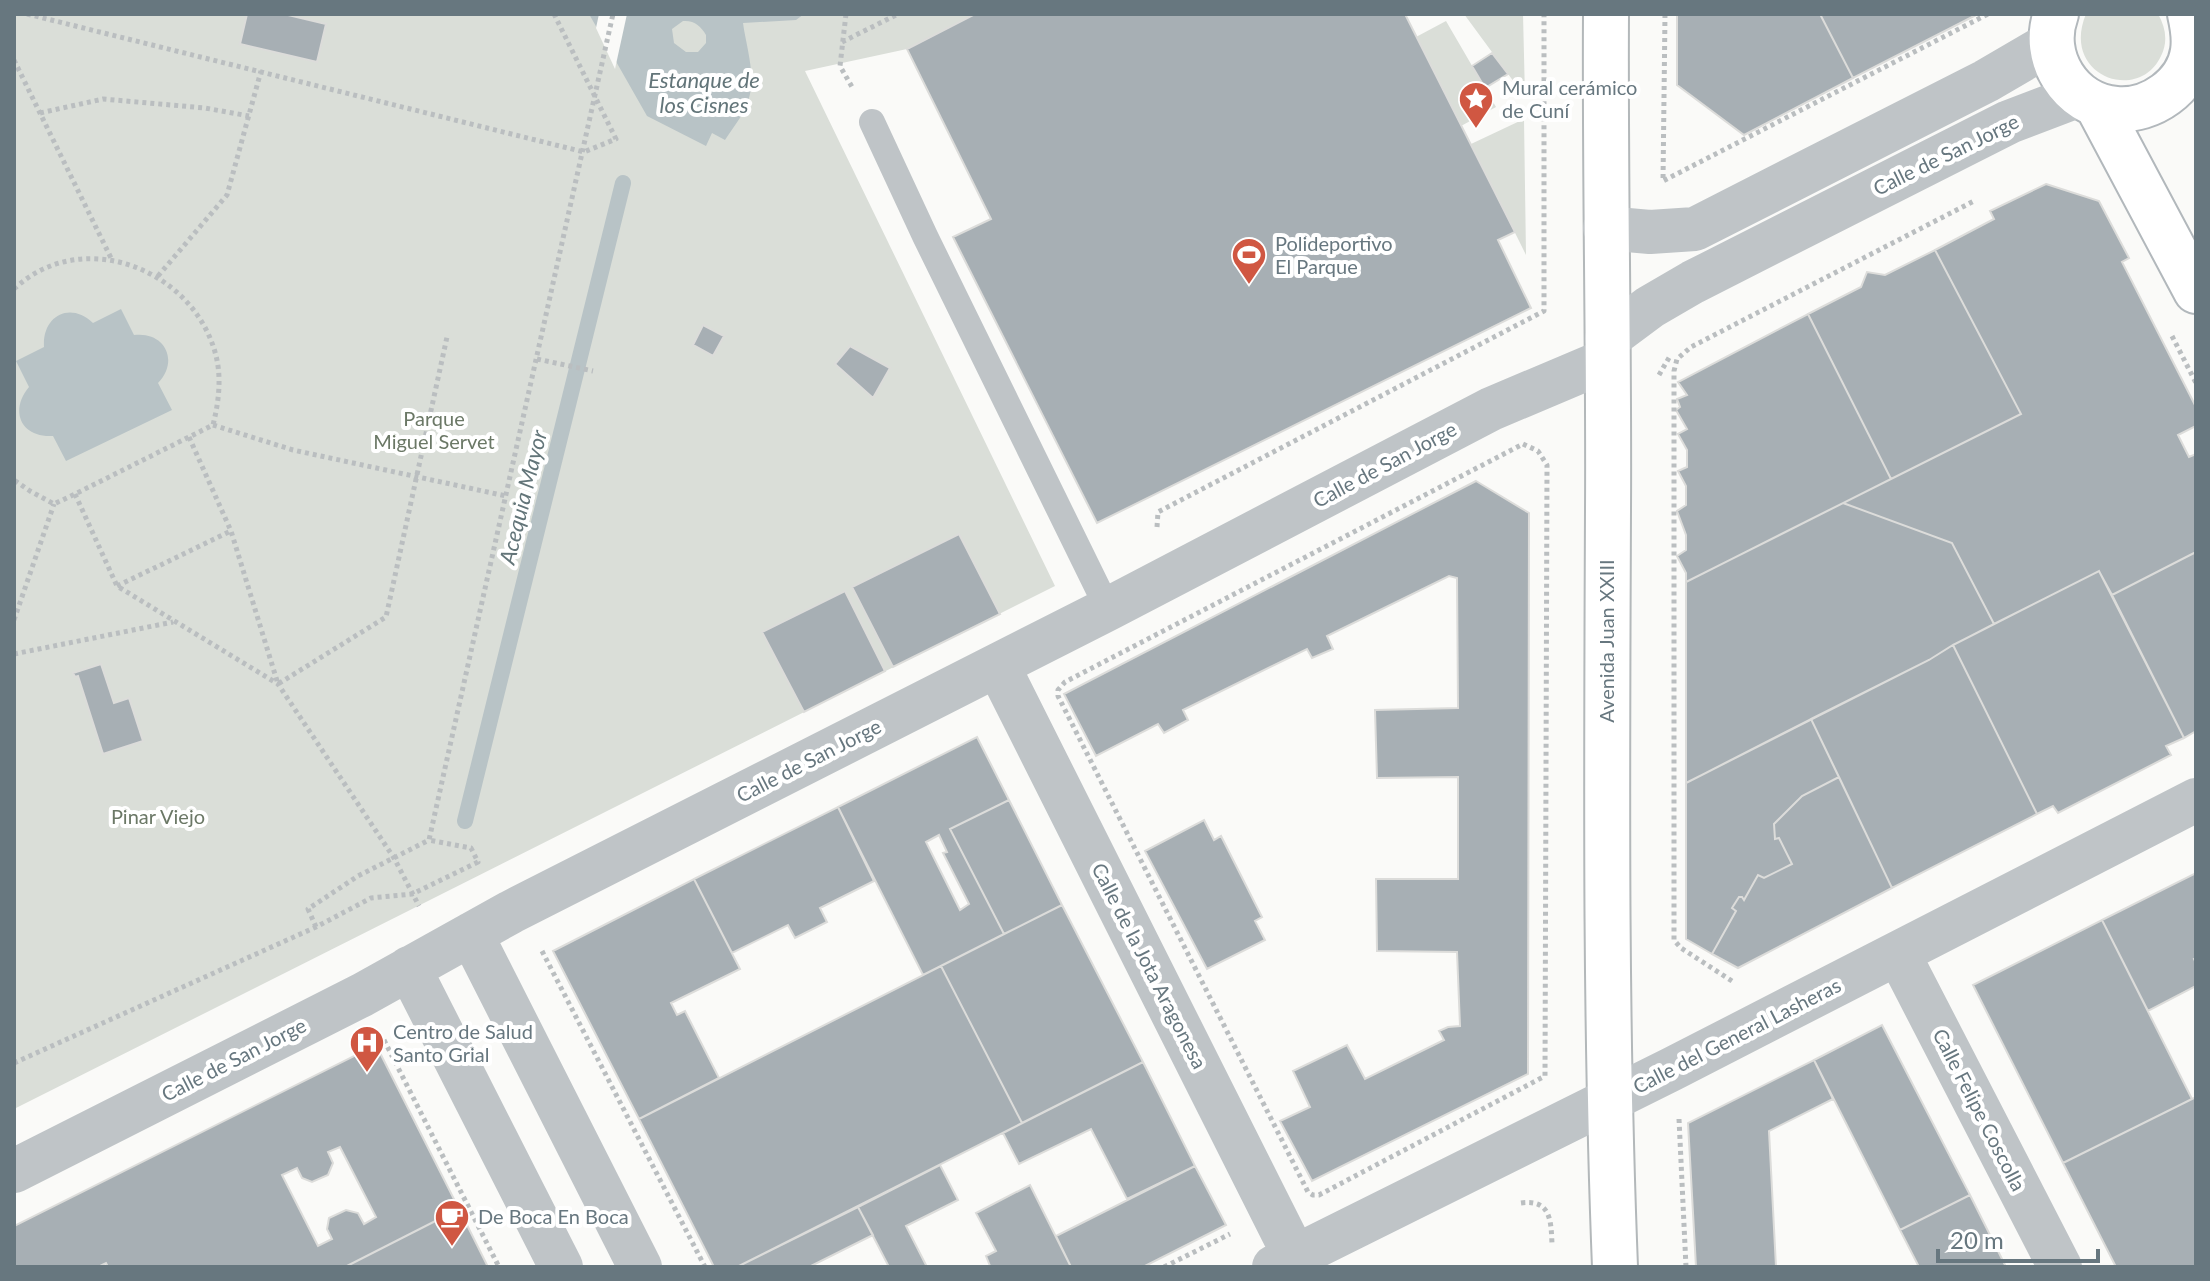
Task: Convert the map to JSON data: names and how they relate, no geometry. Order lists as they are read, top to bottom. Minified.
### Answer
{"streets":{"main road":["Avenida Juan XXIII"],"street":["Calle de San Jorge","Calle de la Jota Aragonesa","Calle del General Lasheras","Calle Felipe Coscolla"]},"crossings":[["Calle de San Jorge","Avenida Juan XXIII"],["Calle de San Jorge","Calle de la Jota Aragonesa"],["Avenida Juan XXIII","Calle del General Lasheras"],["Calle de la Jota Aragonesa","Calle del General Lasheras"],["Calle del General Lasheras","Calle Felipe Coscolla"]],"water":["Estanque de los Cisnes","Acequia Mayor"],"parks":["Parque Miguel Servet","Pinar Viejo"],"places":{"place":["Mural cerámico de Cuní"],"sports":["Polideportivo El Parque"],"hospital":["Centro de Salud Santo Grial"],"cafe":["De Boca En Boca"]},"scale_bar":"20 m"}
